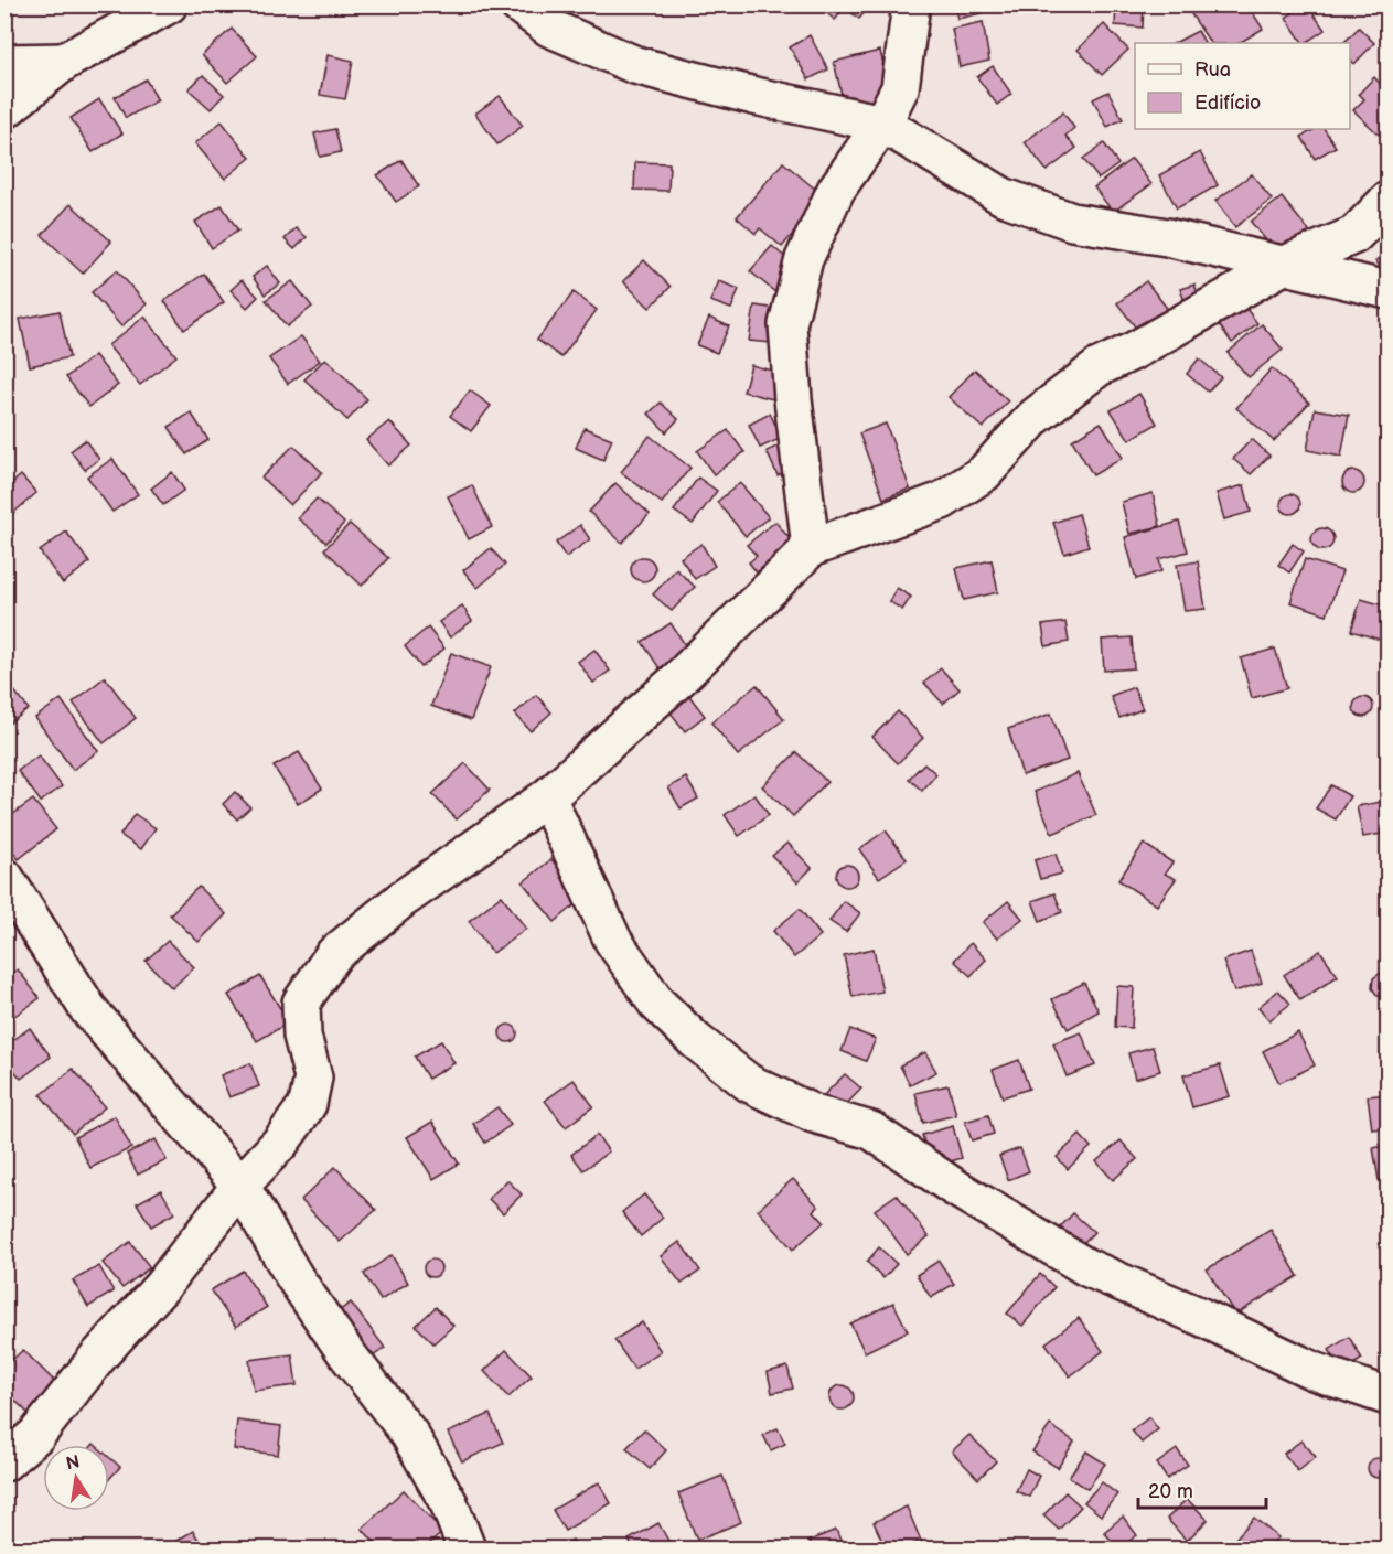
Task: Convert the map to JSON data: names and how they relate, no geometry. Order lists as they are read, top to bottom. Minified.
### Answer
{"legend":["Rua","Edifício"],"scale_bar":"20 m","north":"top"}
